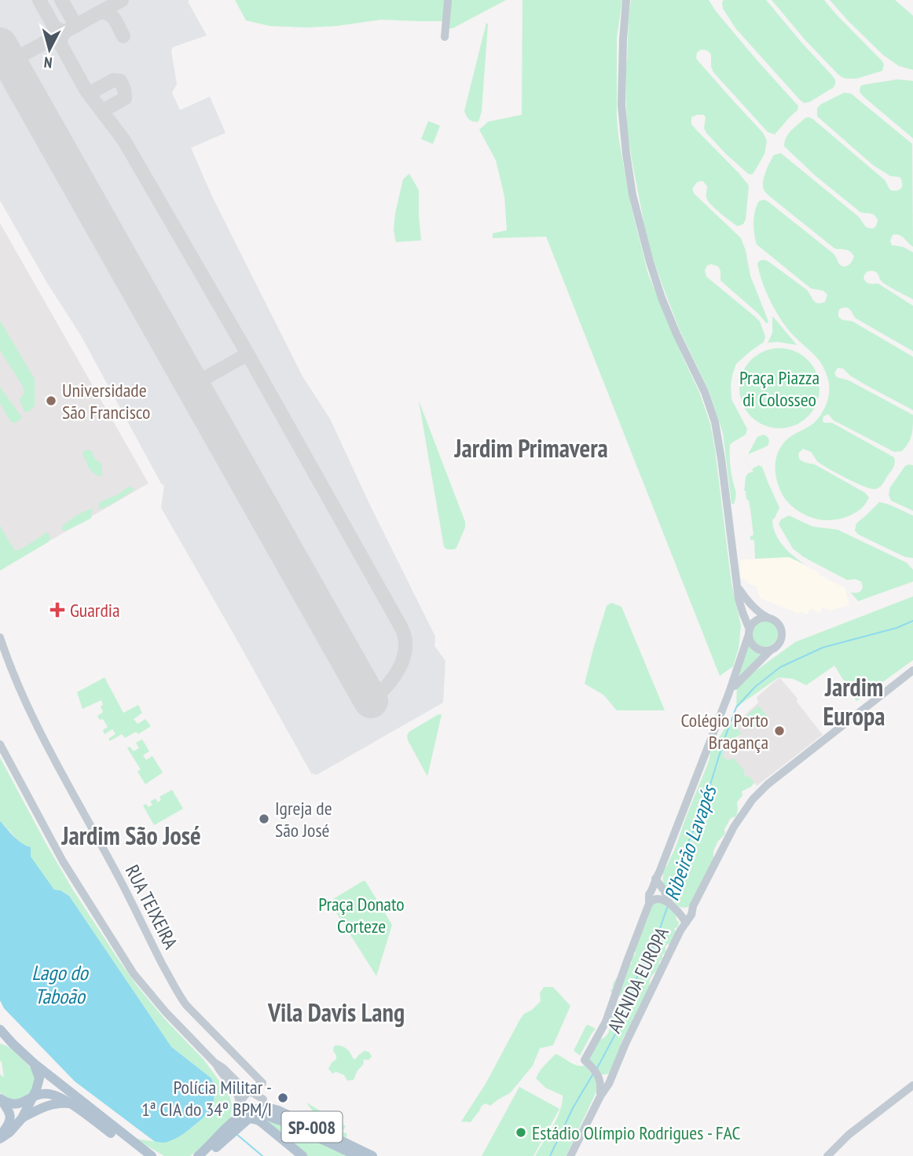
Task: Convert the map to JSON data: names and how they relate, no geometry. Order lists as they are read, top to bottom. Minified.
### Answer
{"streets":{"main road":["SP-008"],"street":["RUA TEIXEIRA","AVENIDA EUROPA"]},"districts":["Jardim Primavera","Jardim Europa","Jardim São José","Vila Davis Lang"],"water":["Ribeirão Lavapés","Lago do Taboão"],"parks":["Praça Piazza di Colosseo","Praça Donato Corteze"],"places":{"other":["Universidade São Francisco","Colégio Porto Bragança","Igreja de São José","Polícia Militar - 1ª CIA do 34º BPM/I","Estádio Olímpio Rodrigues - FAC"],"health":["Guardia"]},"north":"bottom"}
